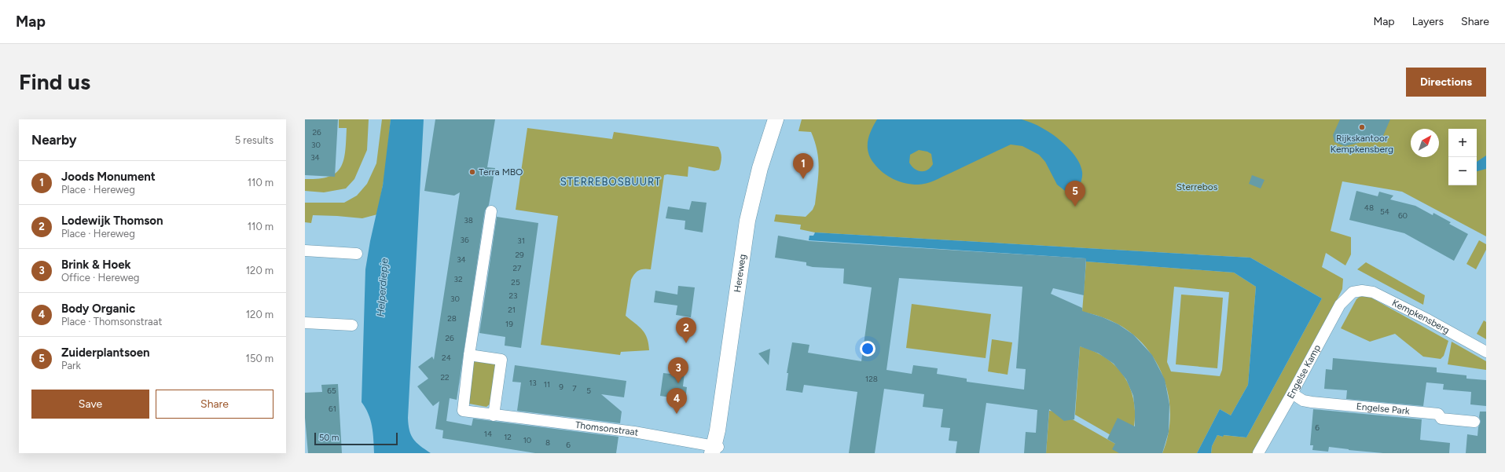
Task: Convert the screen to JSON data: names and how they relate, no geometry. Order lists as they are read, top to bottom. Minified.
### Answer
{"streets":{"main road":["Hereweg"],"street":["Kempkensberg","Engelse Kamp","Engelse Park","Thomsonstraat"]},"crossings":[["Hereweg","Thomsonstraat"],["Kempkensberg","Engelse Kamp"],["Engelse Kamp","Engelse Park"]],"districts":["STERREBOSBUURT"],"water":["Helperdiepje"],"parks":["Sterrebos"],"places":["Rijkskantoor Kempkensberg","Terra MBO"],"house_numbers":["26","30","34","48","54","60","38","36","31","29","34","27","32","25","23","30","21","28","19","26","24","22","128","13","11","9","7","65","5","61","6","14","12","10","8","6"],"scale_bar":"50 m","north":"top right","page":{"header":"Map","nav":["Map","Layers","Share"],"buttons":["Directions",["Save","Share"]],"title":"Find us","heading":["Nearby","5 results"],"map_buttons":["+","−"],"pins":["1","5","2","3","4"],"list":[{"mark":"1","name":"Joods Monument","note":"Place · Hereweg","value":"110 m"},{"mark":"2","name":"Lodewijk Thomson","note":"Place · Hereweg","value":"110 m"},{"mark":"3","name":"Brink & Hoek","note":"Office · Hereweg","value":"120 m"},{"mark":"4","name":"Body Organic","note":"Place · Thomsonstraat","value":"120 m"},{"mark":"5","name":"Zuiderplantsoen","note":"Park","value":"150 m"}],"scale":"50 m"}}
